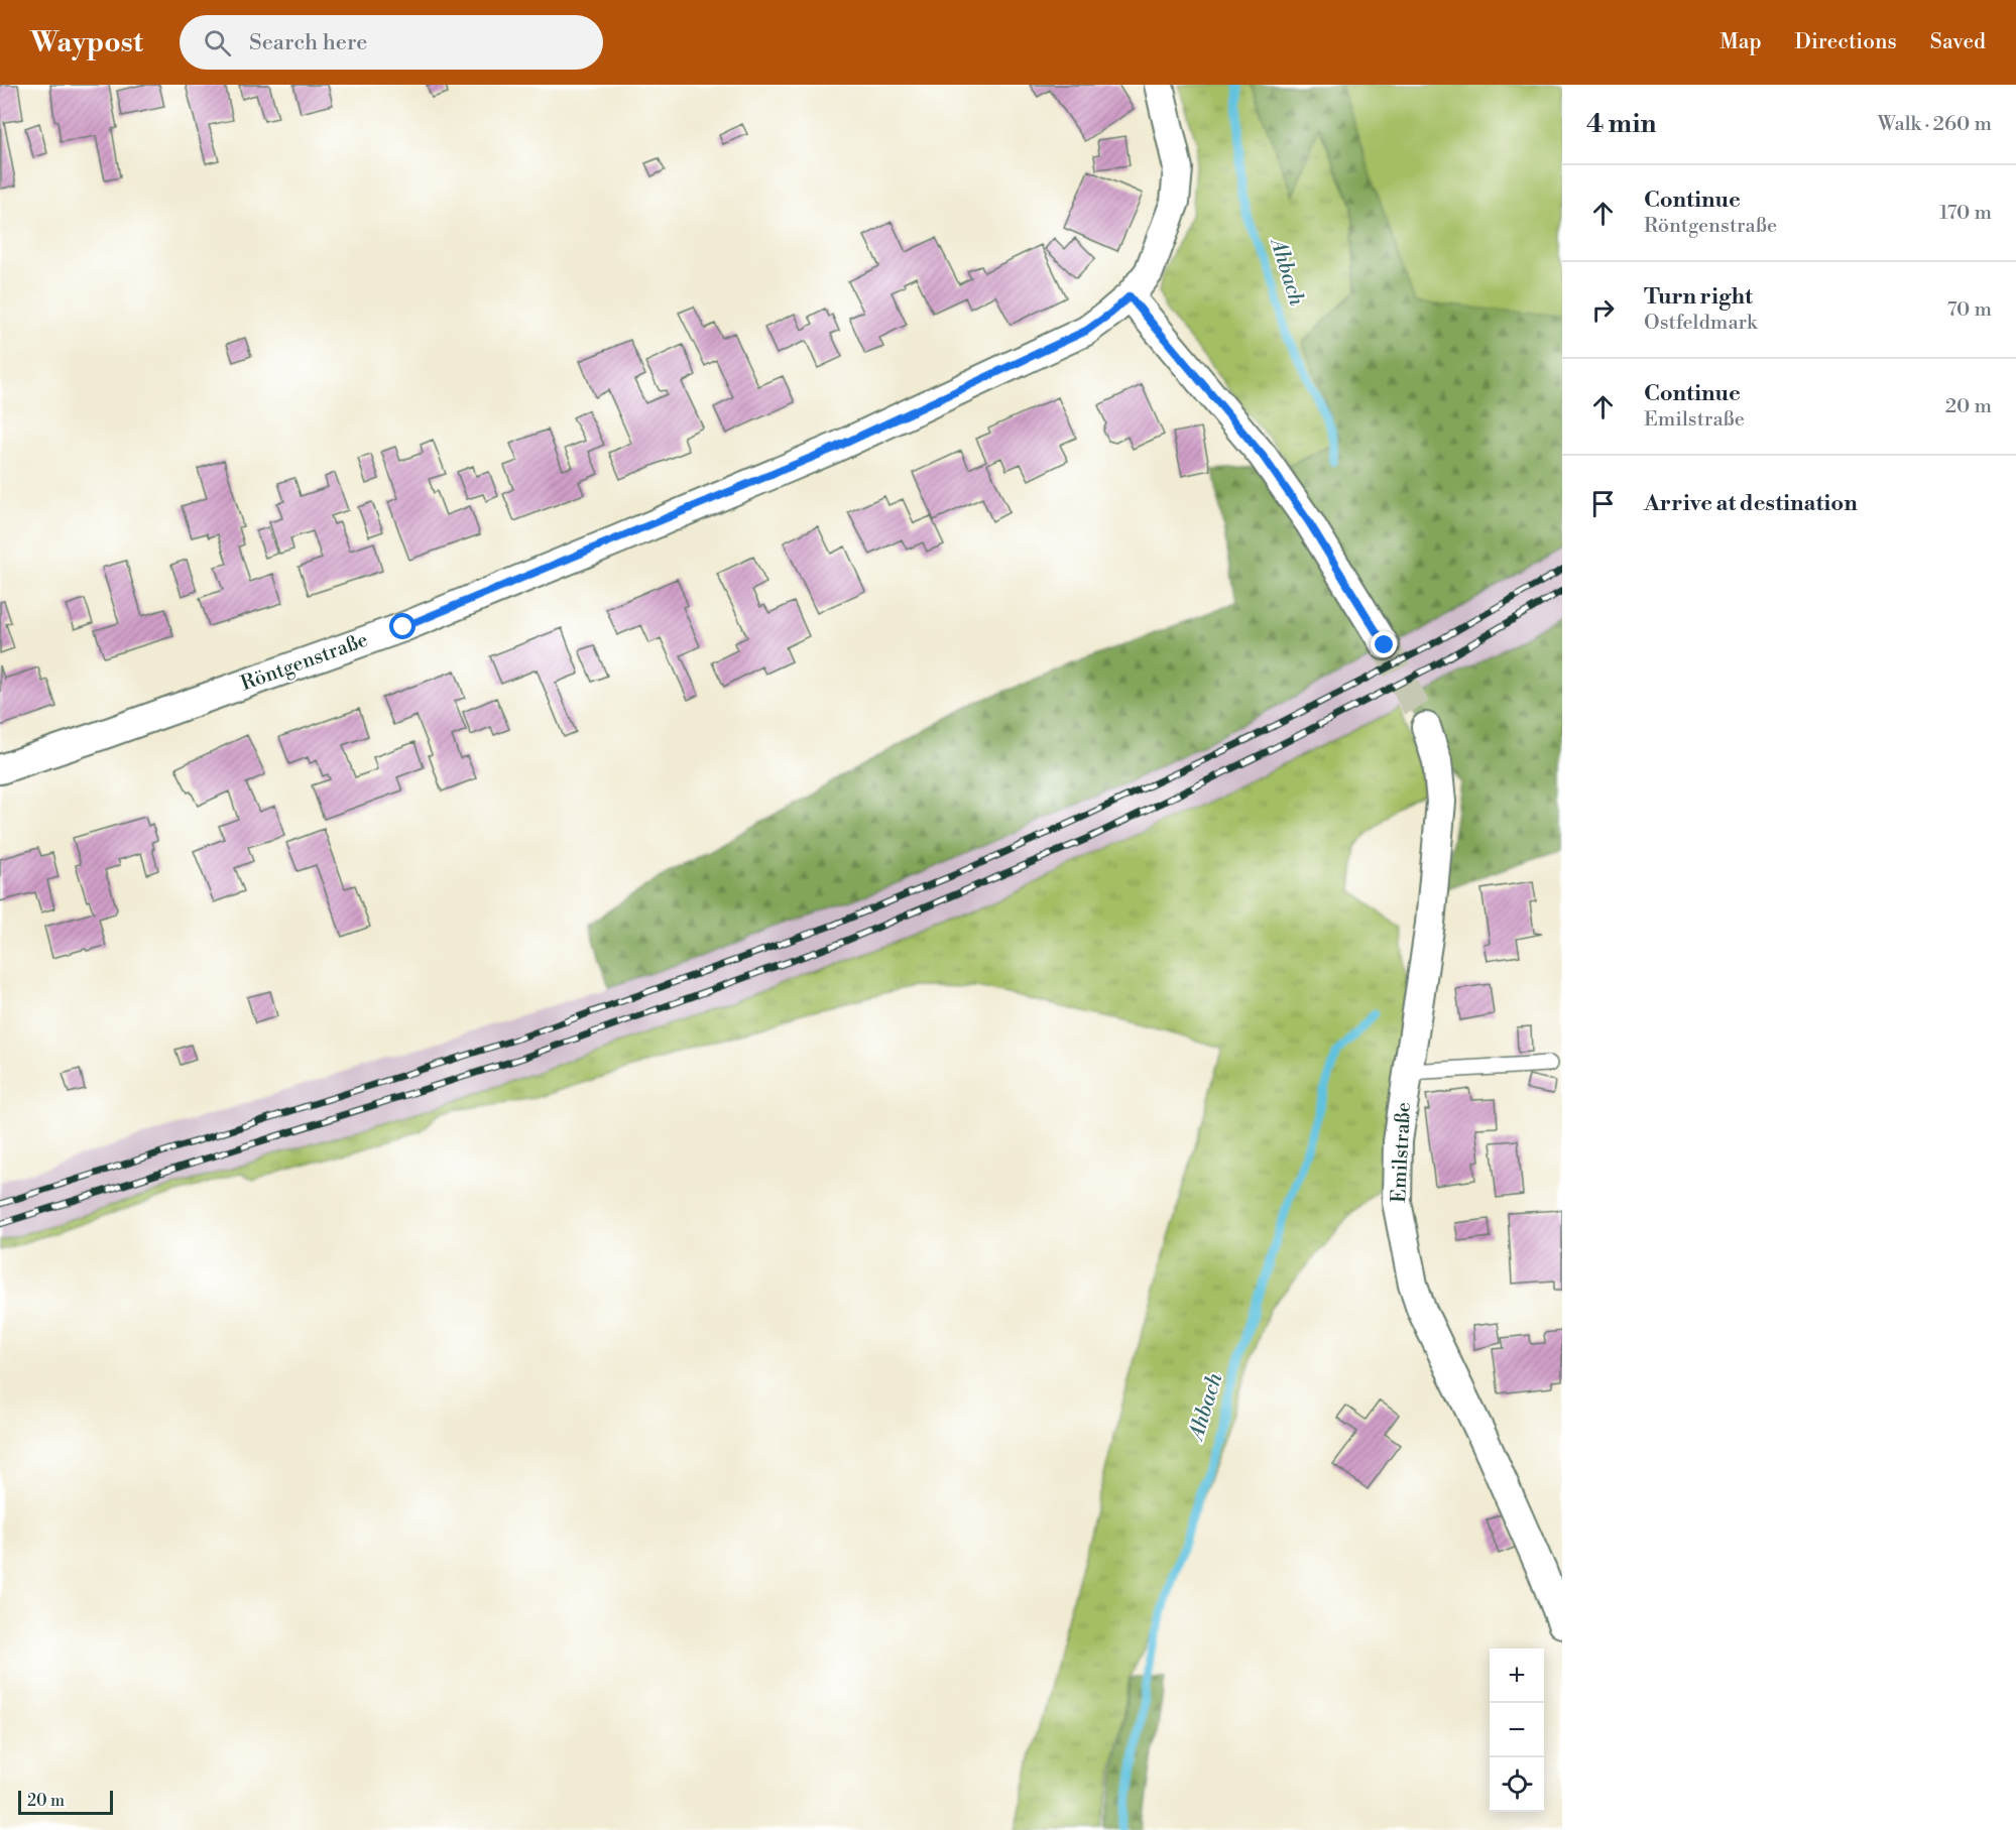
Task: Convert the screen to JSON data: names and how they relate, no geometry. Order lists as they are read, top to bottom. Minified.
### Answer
{"streets":{"street":["Röntgenstraße","Emilstraße"]},"water":["Ahbach"],"scale_bar":"20 m","page":{"header":"Waypost","search":"Search here","nav":["Map","Directions","Saved"],"heading":["4 min","Walk · 260 m"],"list":[["Continue","Röntgenstraße","170 m"],["Turn right","Ostfeldmark","70 m"],["Continue","Emilstraße","20 m"],"Arrive at destination"],"map_buttons":["+","−"],"scale":"20 m"}}
